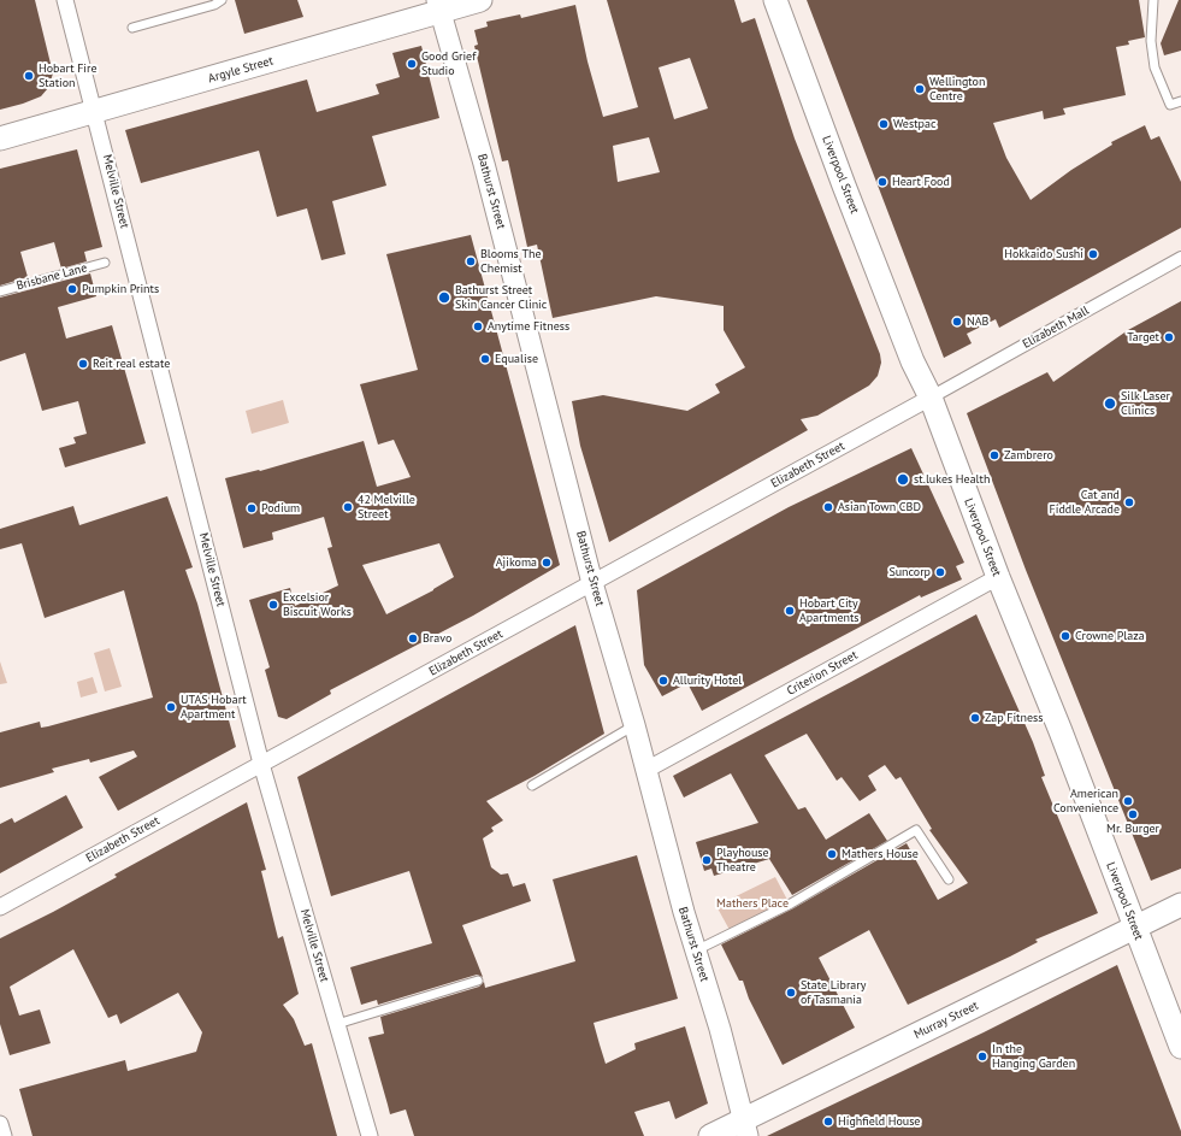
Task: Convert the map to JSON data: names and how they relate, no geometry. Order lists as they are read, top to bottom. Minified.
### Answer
{"streets":{"main road":["Argyle Street","Liverpool Street","Murray Street"],"street":["Melville Street","Bathurst Street","Elizabeth Mall","Elizabeth Street","Criterion Street"],"lane":["Brisbane Lane"]},"crossings":[["Argyle Street","Melville Street"],["Argyle Street","Bathurst Street"],["Liverpool Street","Elizabeth Mall"],["Liverpool Street","Elizabeth Street"],["Liverpool Street","Criterion Street"],["Liverpool Street","Murray Street"],["Melville Street","Elizabeth Street"],["Bathurst Street","Elizabeth Street"],["Bathurst Street","Criterion Street"],["Bathurst Street","Murray Street"],["Elizabeth Mall","Elizabeth Street"]],"parks":["Mathers Place"],"places":["Good Grief Studio","Hobart Fire Station","Wellington Centre","Westpac","Heart Food","Hokkaido Sushi","Blooms The Chemist","Pumpkin Prints","Bathurst Street Skin Cancer Clinic","NAB","Anytime Fitness","Target","Equalise","Reit real estate","Silk Laser Clinics","Zambrero","st.lukes Health","Cat and Fiddle Arcade","42 Melville Street","Asian Town CBD","Podium","Ajikoma","Suncorp","Excelsior Biscuit Works","Hobart City Apartments","Crowne Plaza","Bravo","Allurity Hotel","UTAS Hobart Apartment","Zap Fitness","American Convenience","Mr. Burger","Mathers House","Playhouse Theatre","State Library of Tasmania","In the Hanging Garden","Highfield House"]}
